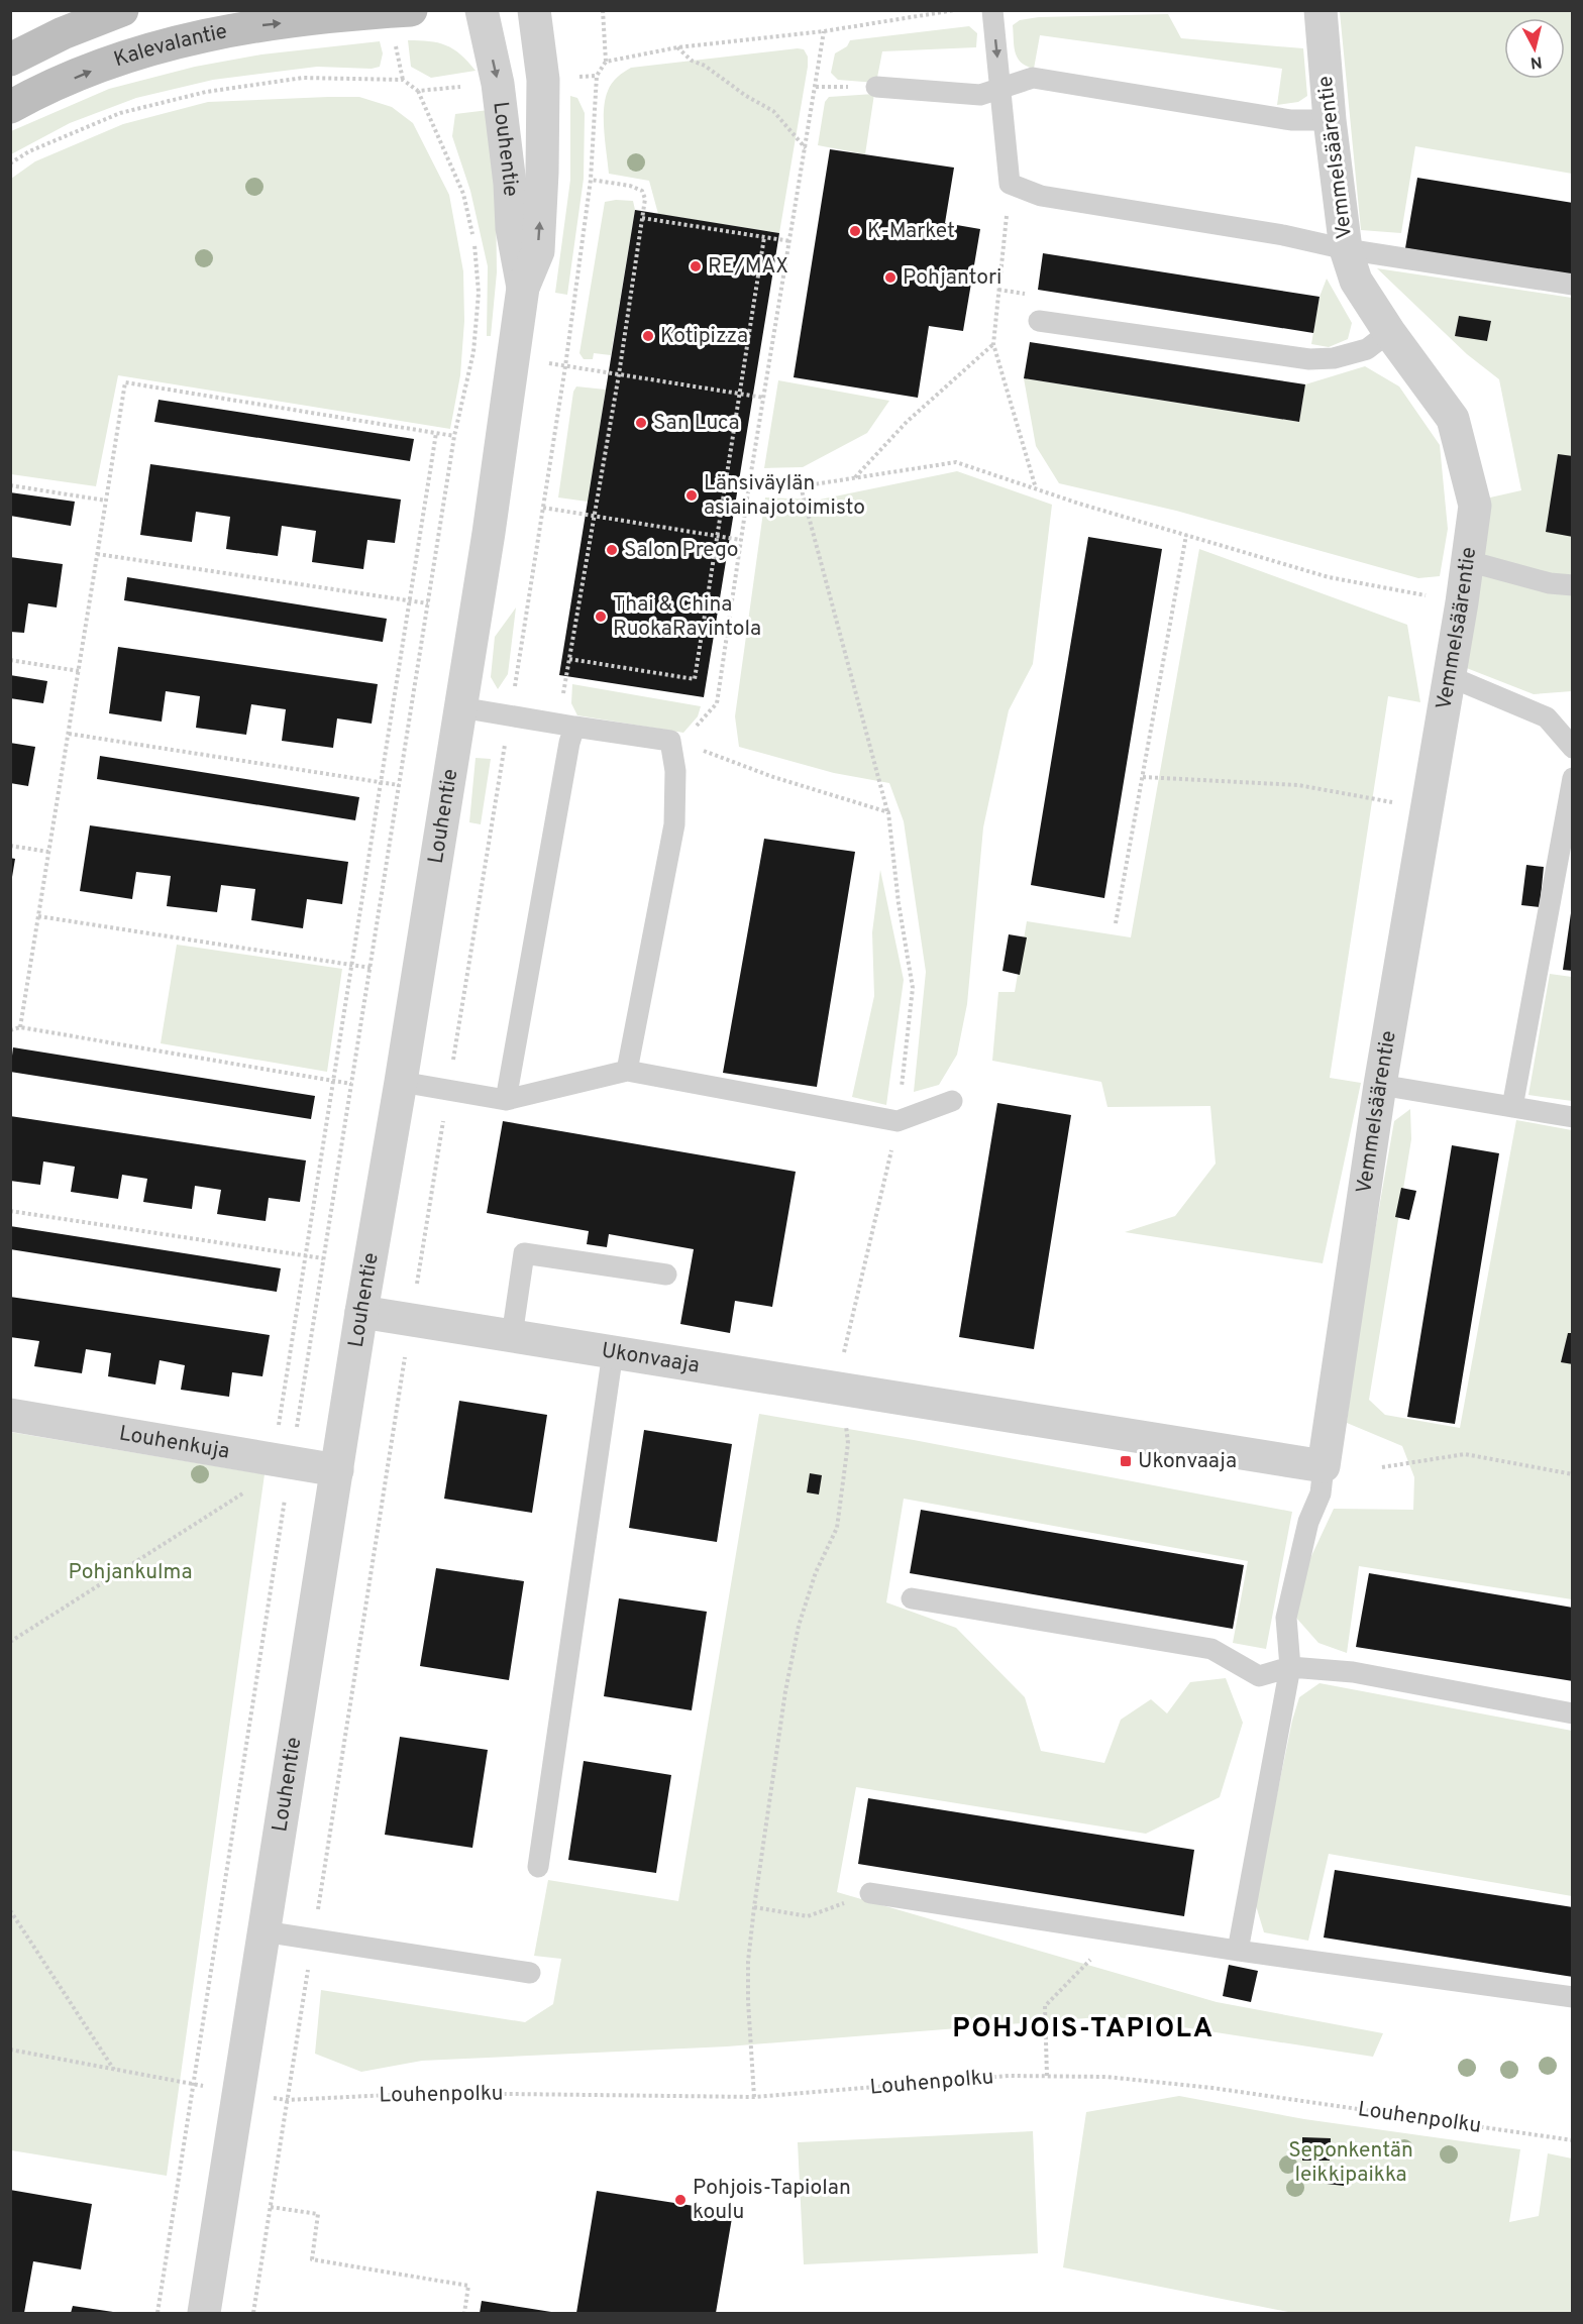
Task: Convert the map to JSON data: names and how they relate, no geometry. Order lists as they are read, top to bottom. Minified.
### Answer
{"streets":{"main road":["Kalevalantie"],"street":["Louhentie","Vemmelsäärentie","Ukonvaaja","Louhenkuja"],"path":["Louhenpolku"]},"crossings":[["Louhentie","Ukonvaaja"],["Louhentie","Louhenkuja"],["Vemmelsäärentie","Ukonvaaja"]],"one_way":["Kalevalantie"],"districts":["POHJOIS-TAPIOLA"],"parks":["Pohjankulma","Seponkentän leikkipaikka"],"places":{"other":["K-Market","RE/MAX","Pohjantori","Kotipizza","San Luca","Länsiväylän asiainajotoimisto","Salon Prego","Thai & China RuokaRavintola","Pohjois-Tapiolan koulu"],"transit":["Ukonvaaja"]},"north":"bottom"}
